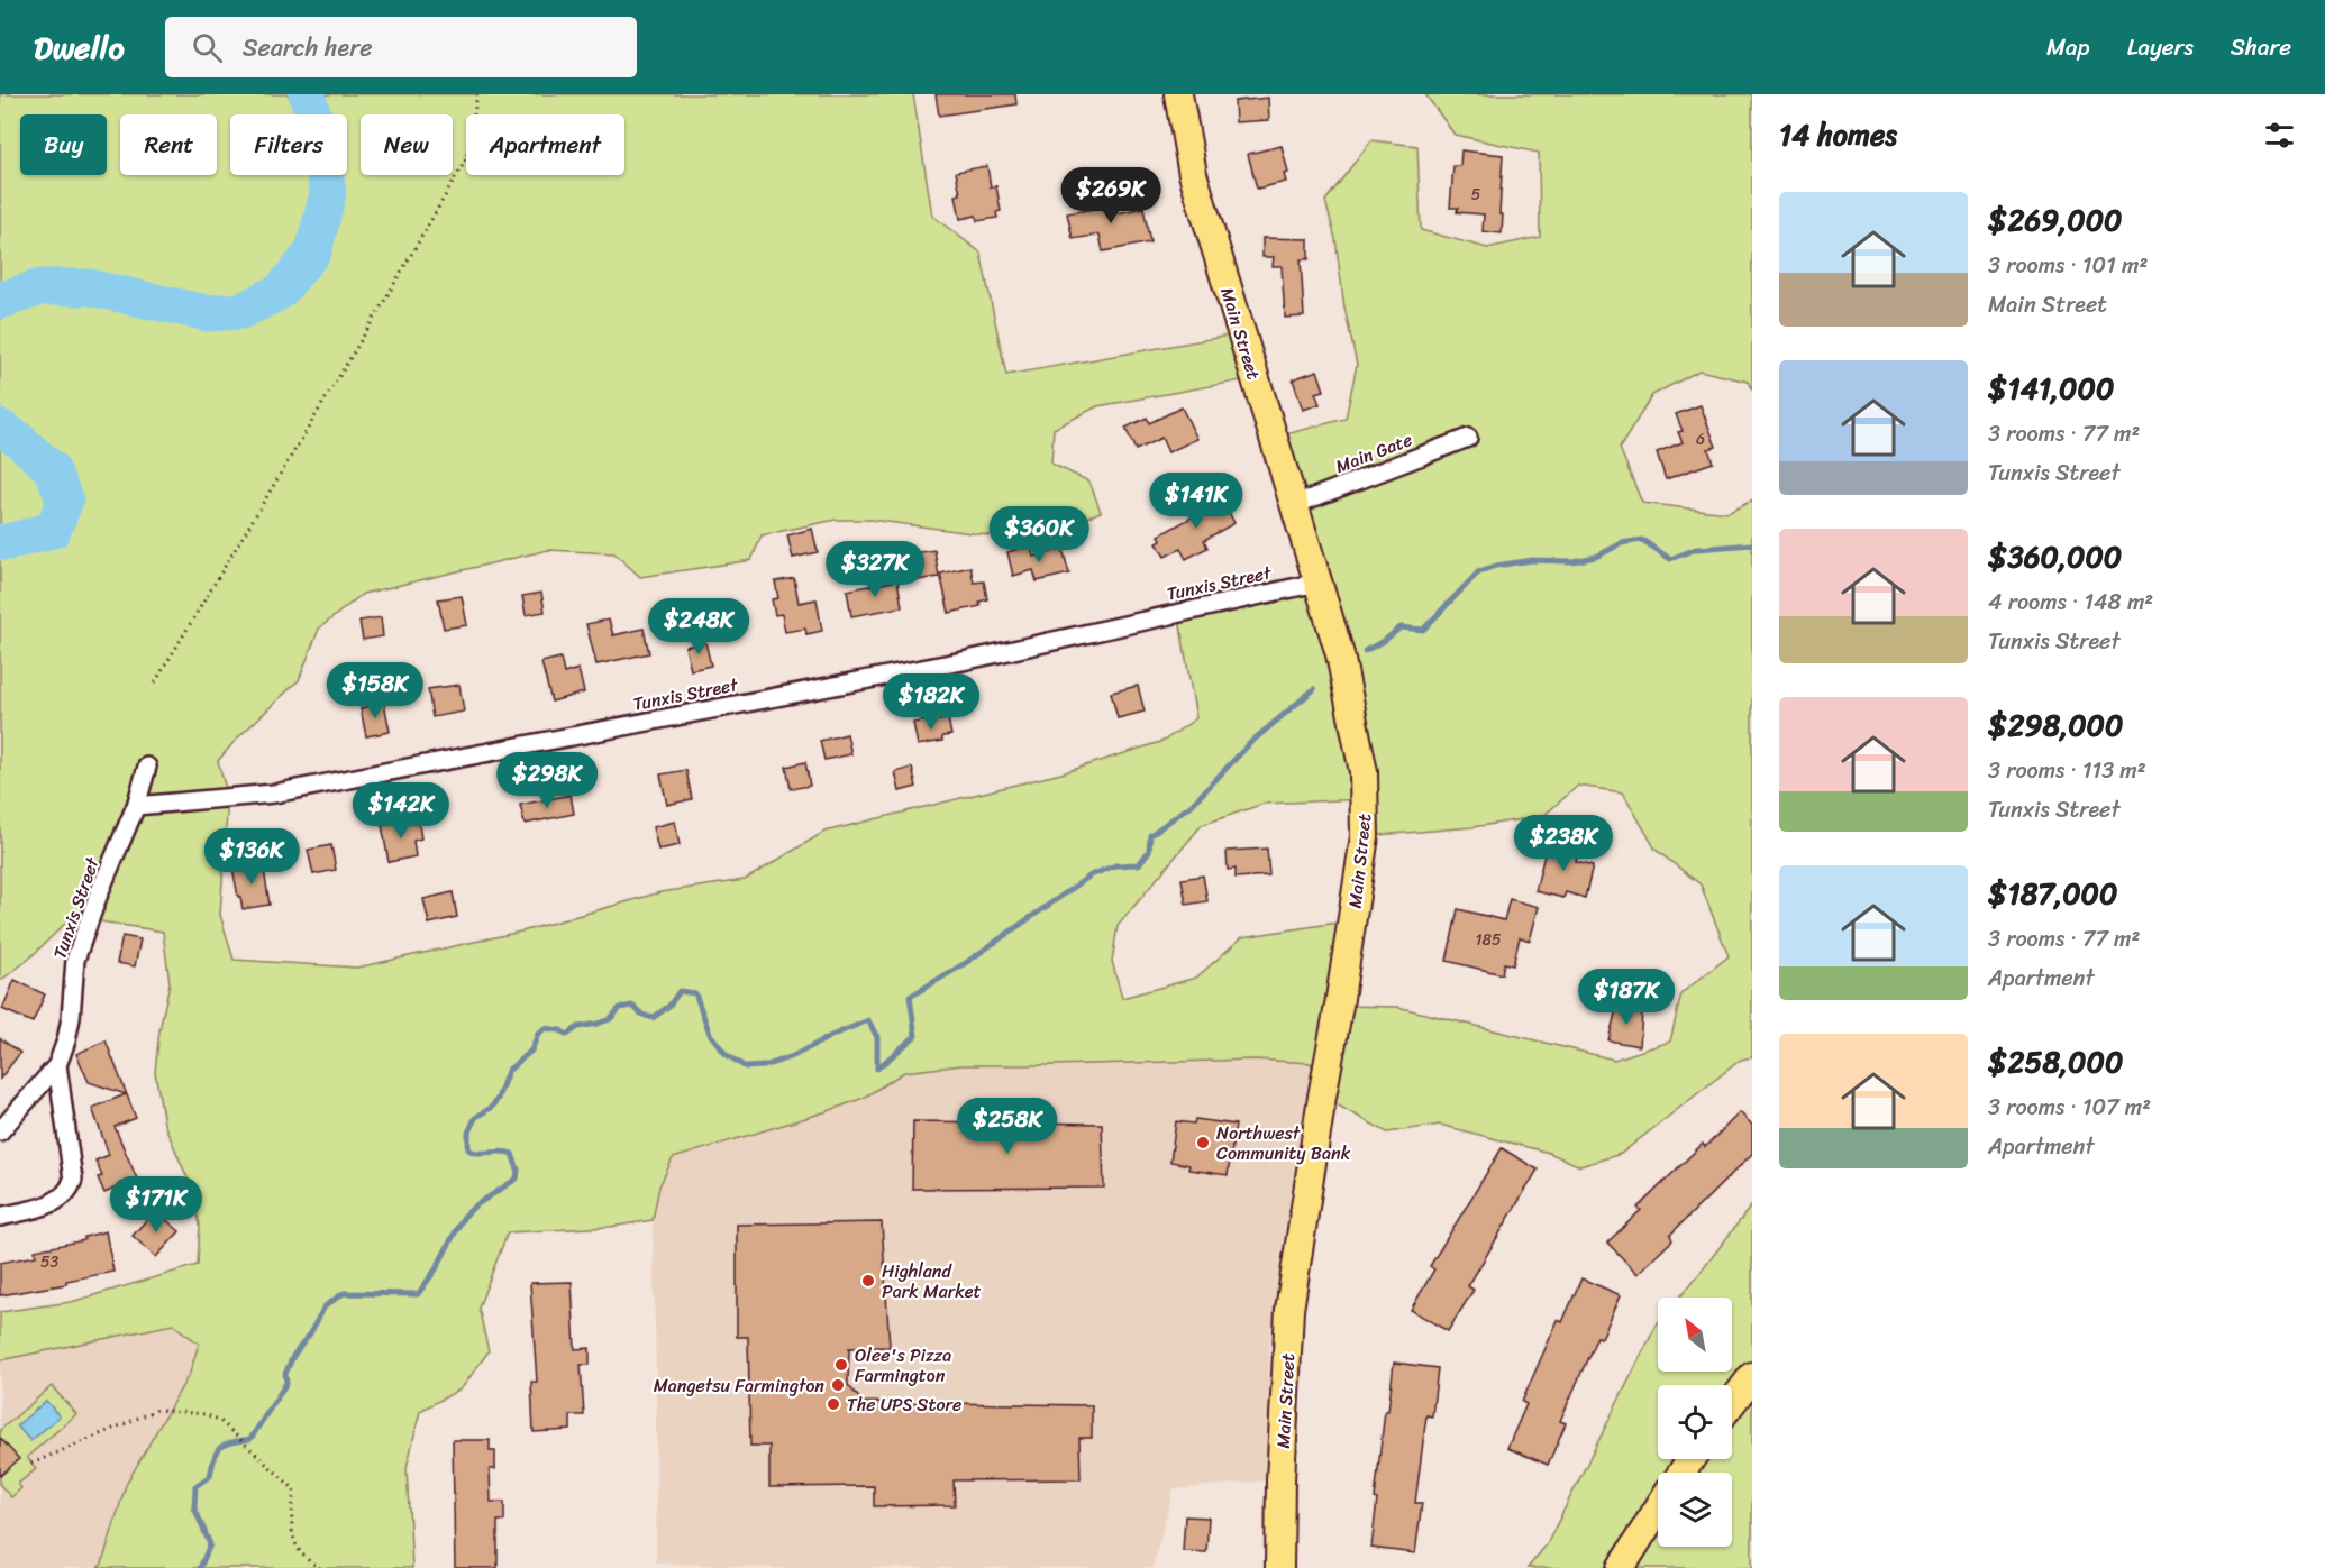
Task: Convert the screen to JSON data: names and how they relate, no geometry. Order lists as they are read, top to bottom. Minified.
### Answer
{"streets":{"highway":["Main Street"],"street":["Main Gate","Tunxis Street"]},"crossings":[["Main Street","Main Gate"],["Main Street","Tunxis Street"]],"places":["Northwest Community Bank","Highland Park Market","Olee's Pizza Farmington","Mangetsu Farmington","The UPS Store"],"house_numbers":["5","6","185","53"],"north":"top left","page":{"header":"Dwello","search":"Search here","nav":["Map","Layers","Share"],"heading":"14 homes","chip":["Buy","Rent","Filters","New","Apartment"],"price":["$269K","$141K","$360K","$327K","$248K","$158K","$182K","$298K","$142K","$238K","$136K","$187K","$258K","$171K"],"list":[{"name":"$269,000","note":"3 rooms · 101 m² · Main Street"},{"name":"$141,000","note":"3 rooms · 77 m² · Tunxis Street"},{"name":"$360,000","note":"4 rooms · 148 m² · Tunxis Street"},{"name":"$298,000","note":"3 rooms · 113 m² · Tunxis Street"},{"name":"$187,000","note":"3 rooms · 77 m² · Apartment"},{"name":"$258,000","note":"3 rooms · 107 m² · Apartment"}]}}
